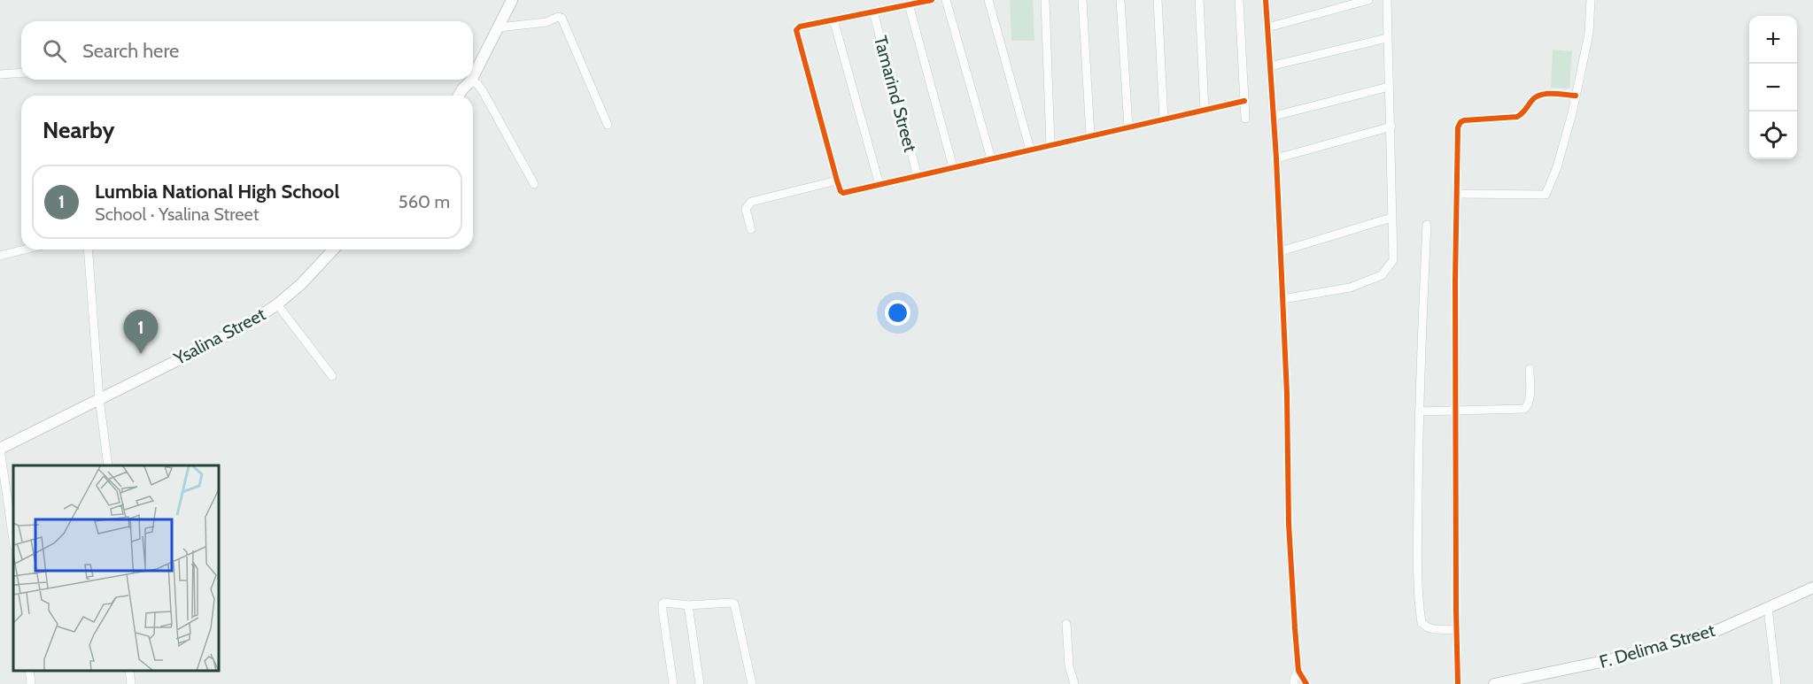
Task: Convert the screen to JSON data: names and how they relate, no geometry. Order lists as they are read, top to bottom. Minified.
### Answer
{"streets":{"street":["Tamarind Street","Ysalina Street","F. Delima Street"]},"page":{"map_buttons":["+","−"],"search":"Search here","heading":"Nearby","list":[{"mark":"1","name":"Lumbia National High School","note":"School · Ysalina Street","value":"560 m"}],"pins":"1"}}
